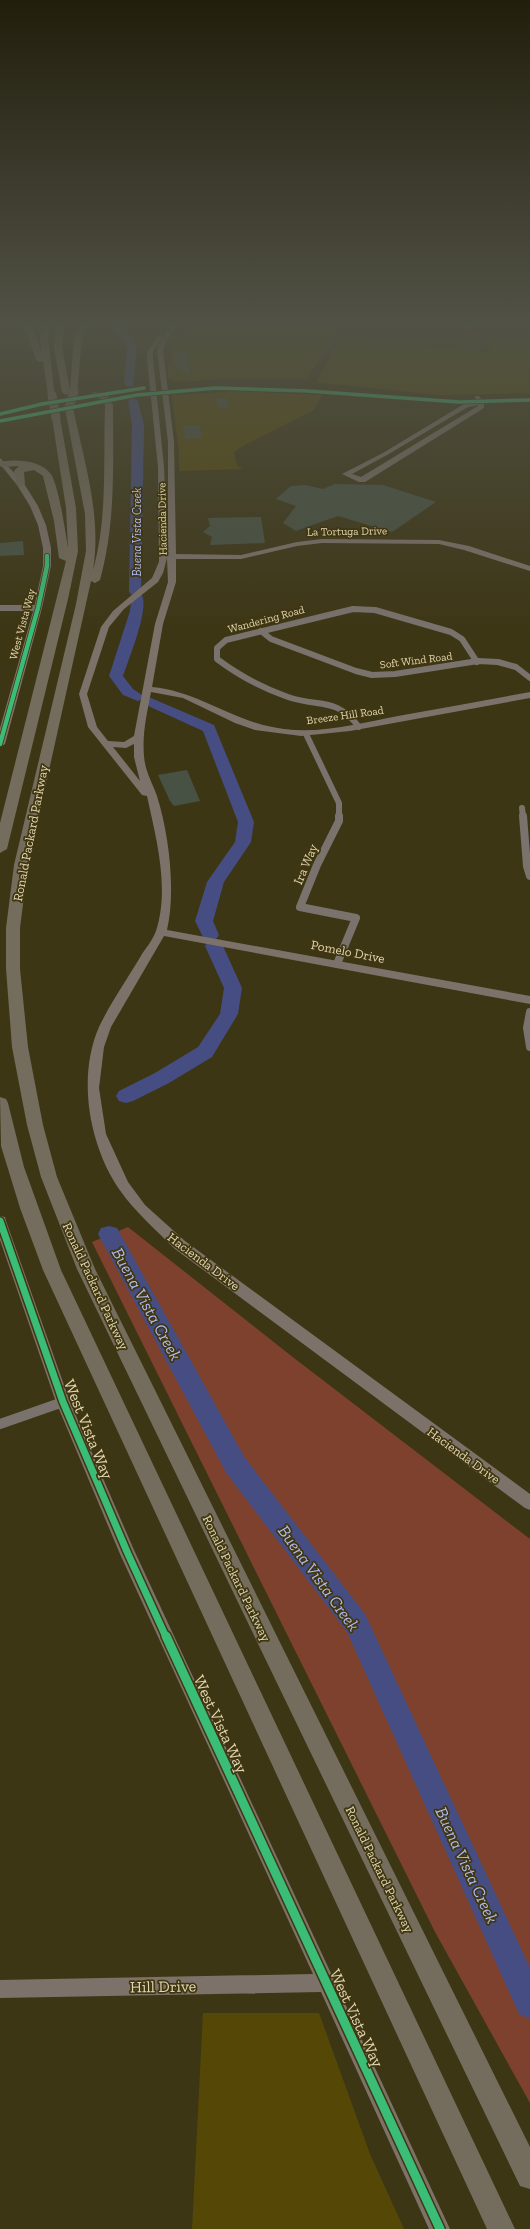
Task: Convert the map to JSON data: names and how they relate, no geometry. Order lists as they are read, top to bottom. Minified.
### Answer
{"streets":{"highway":["Ronald Packard Parkway"],"main road":["Hacienda Drive","La Tortuga Drive","West Vista Way","Breeze Hill Road","Pomelo Drive","Hill Drive"],"street":["Wandering Road","Soft Wind Road","Ira Way"]},"crossings":[["Hacienda Drive","La Tortuga Drive"],["Hacienda Drive","Breeze Hill Road"],["Hacienda Drive","Pomelo Drive"],["Wandering Road","Soft Wind Road"],["Wandering Road","Breeze Hill Road"],["West Vista Way","Hill Drive"],["Breeze Hill Road","Ira Way"],["Ira Way","Pomelo Drive"]],"water":["Buena Vista Creek"]}
